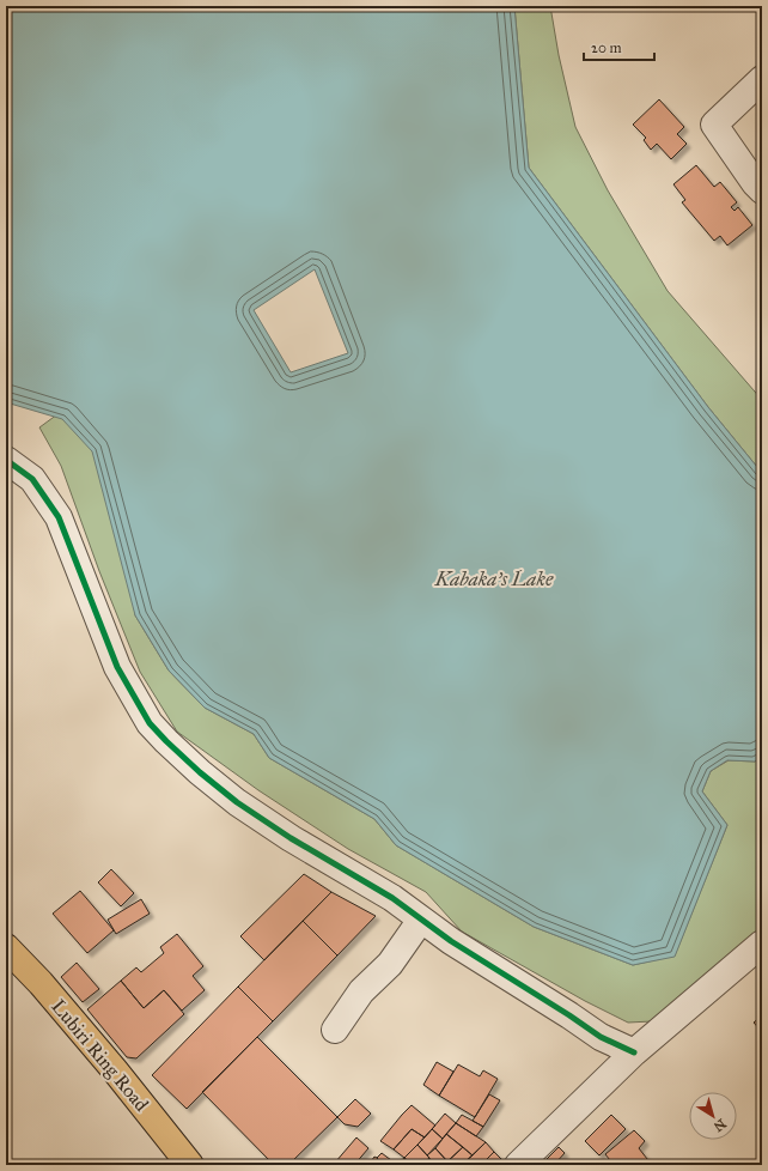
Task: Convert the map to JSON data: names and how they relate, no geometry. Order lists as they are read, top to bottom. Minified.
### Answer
{"streets":{"main road":["Lubiri Ring Road"]},"water":["Kabaka's Lake"],"scale_bar":"20 m","north":"bottom right"}
